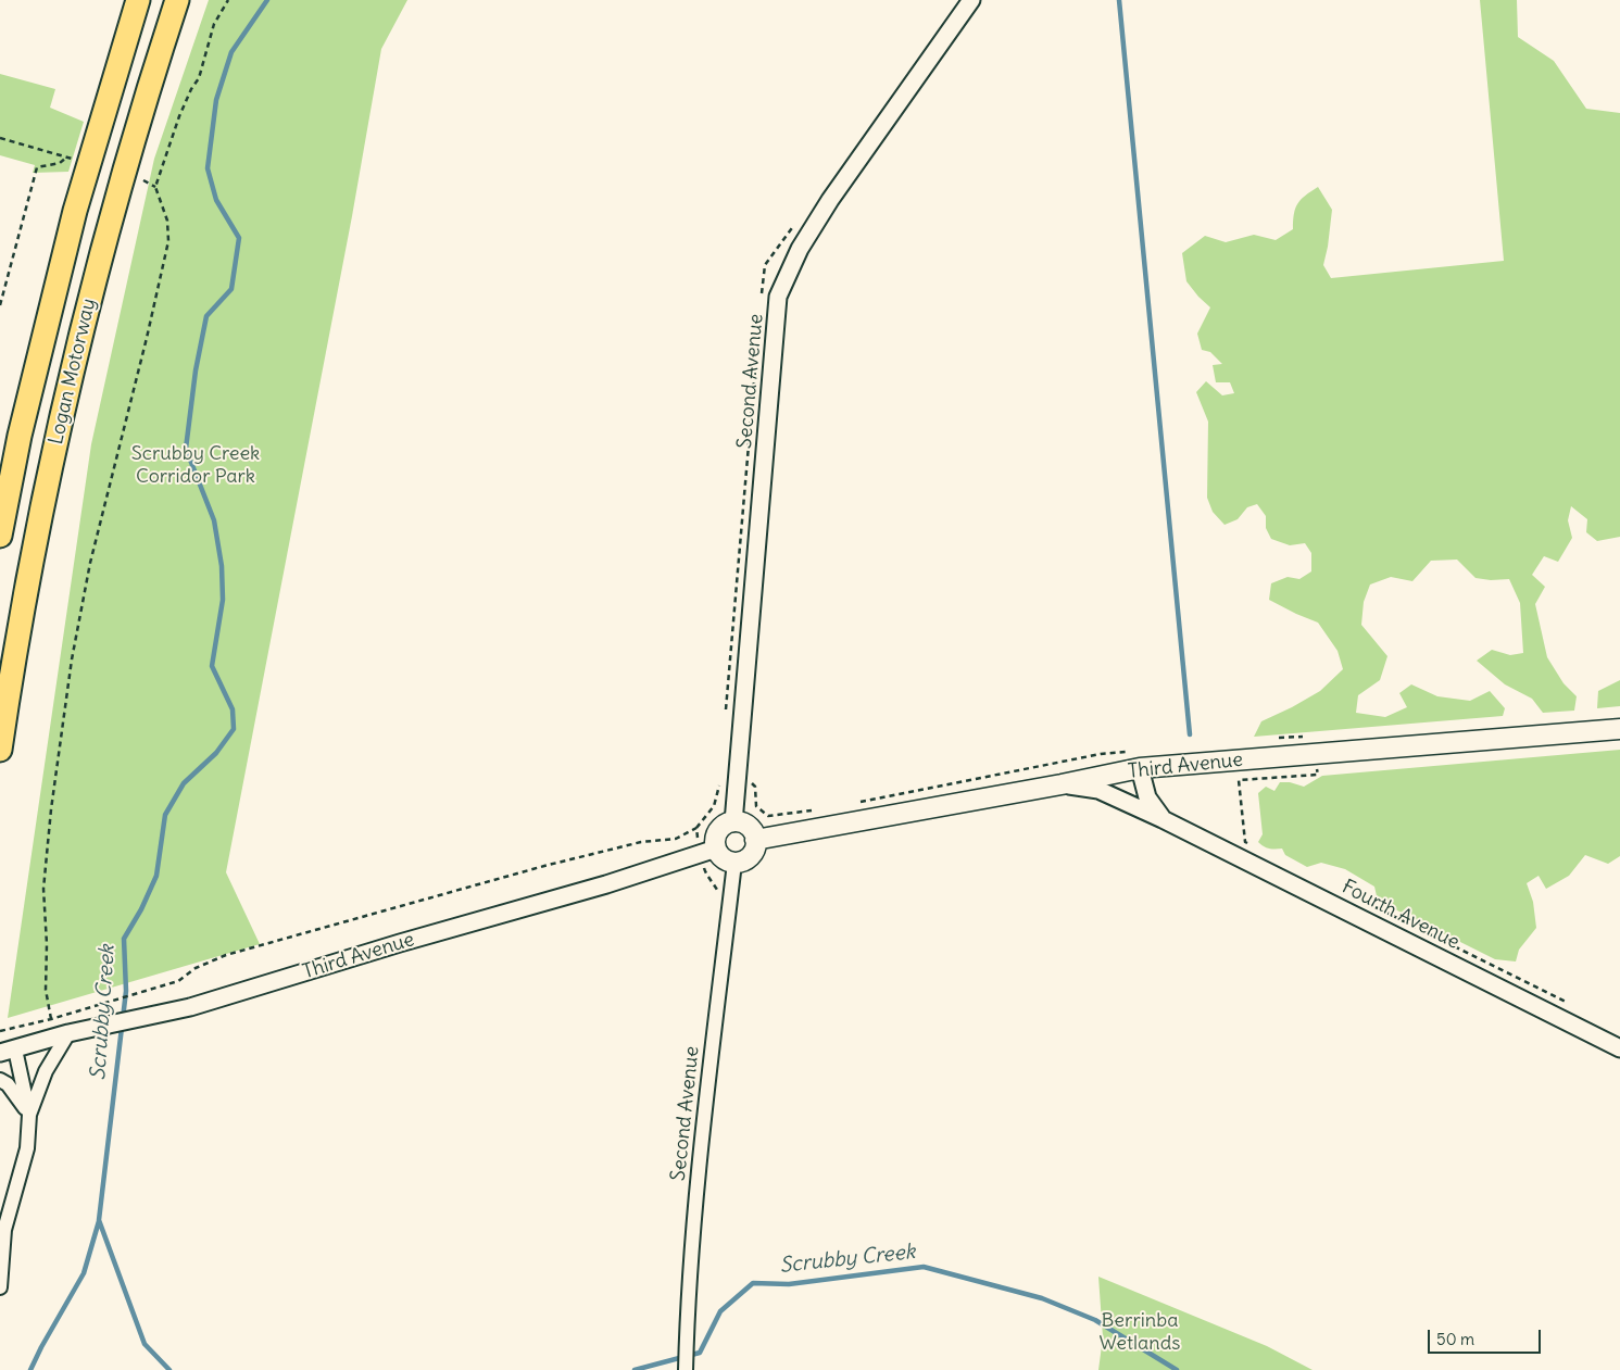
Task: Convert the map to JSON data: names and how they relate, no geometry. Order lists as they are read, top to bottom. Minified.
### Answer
{"streets":{"highway":["Logan Motorway"],"main road":["Third Avenue"],"street":["Second Avenue","Fourth Avenue"]},"crossings":[["Second Avenue","Third Avenue"],["Third Avenue","Fourth Avenue"]],"water":["Scrubby Creek"],"parks":["Scrubby Creek Corridor Park","Berrinba Wetlands"],"scale_bar":"50 m"}
